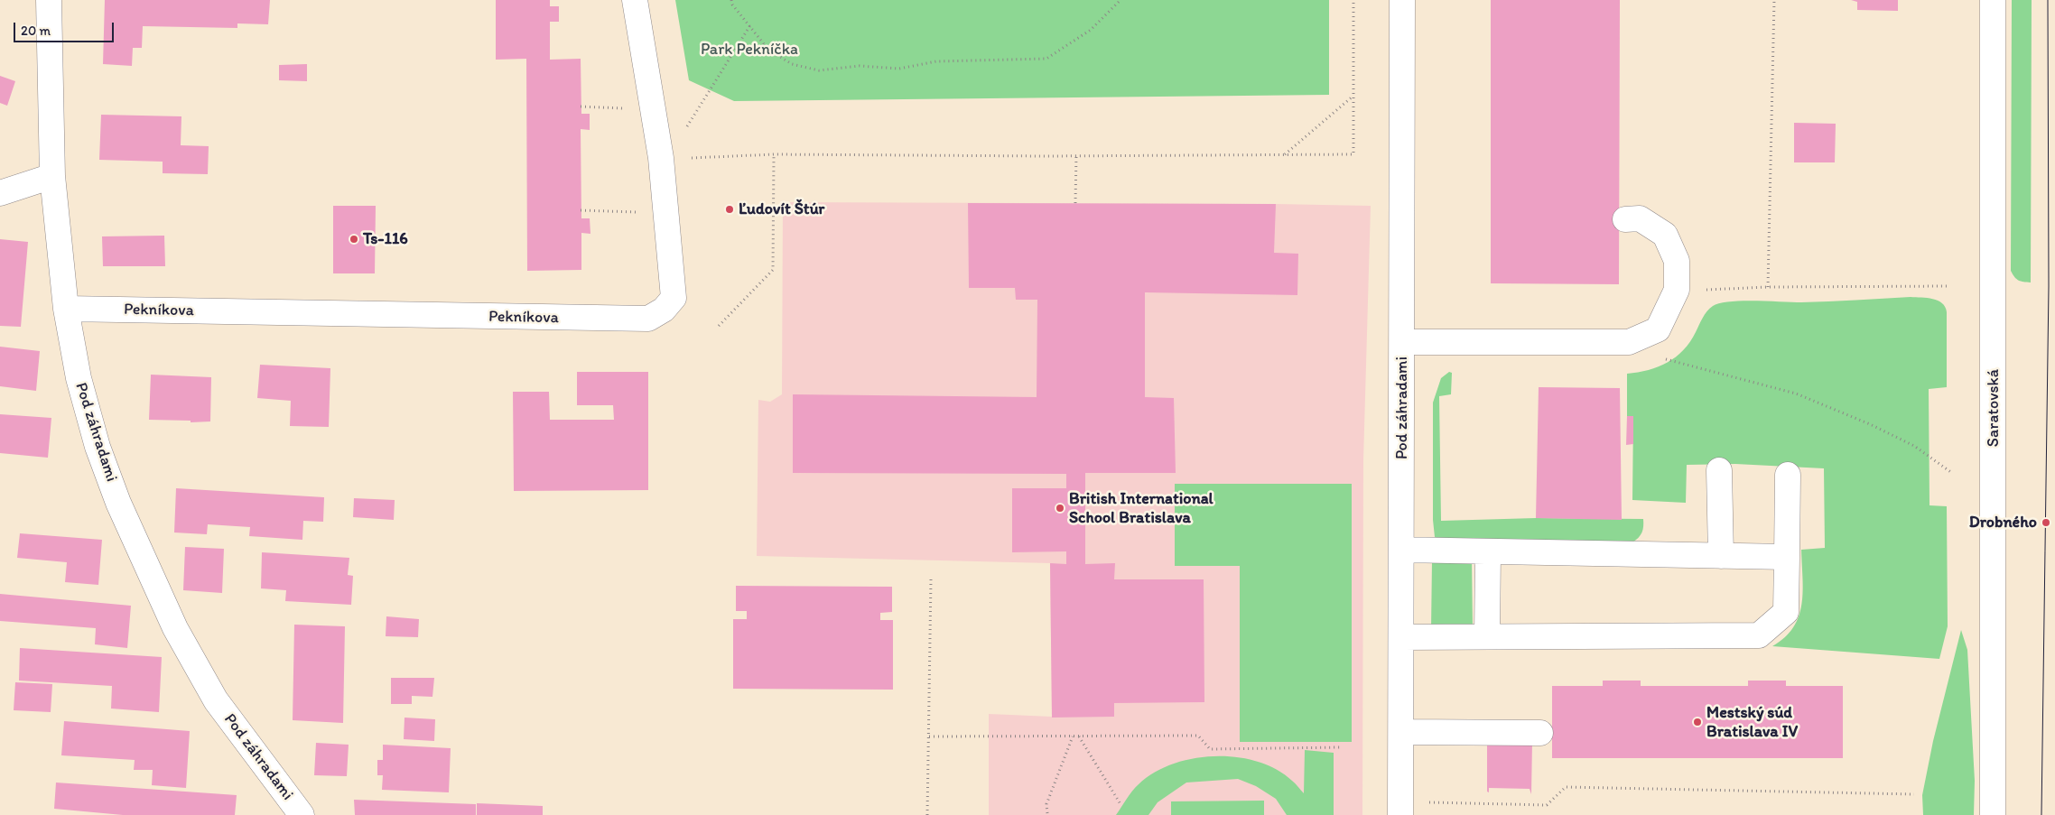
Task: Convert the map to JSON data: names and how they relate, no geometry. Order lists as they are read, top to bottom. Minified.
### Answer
{"streets":{"street":["Pekníkova","Pod záhradami","Saratovská"]},"crossings":[["Pekníkova","Pod záhradami"]],"parks":["Park Pekníčka"],"places":["Ľudovít Štúr","Ts-116","British International School Bratislava","Drobného","Mestský súd Bratislava IV"],"scale_bar":"20 m"}
